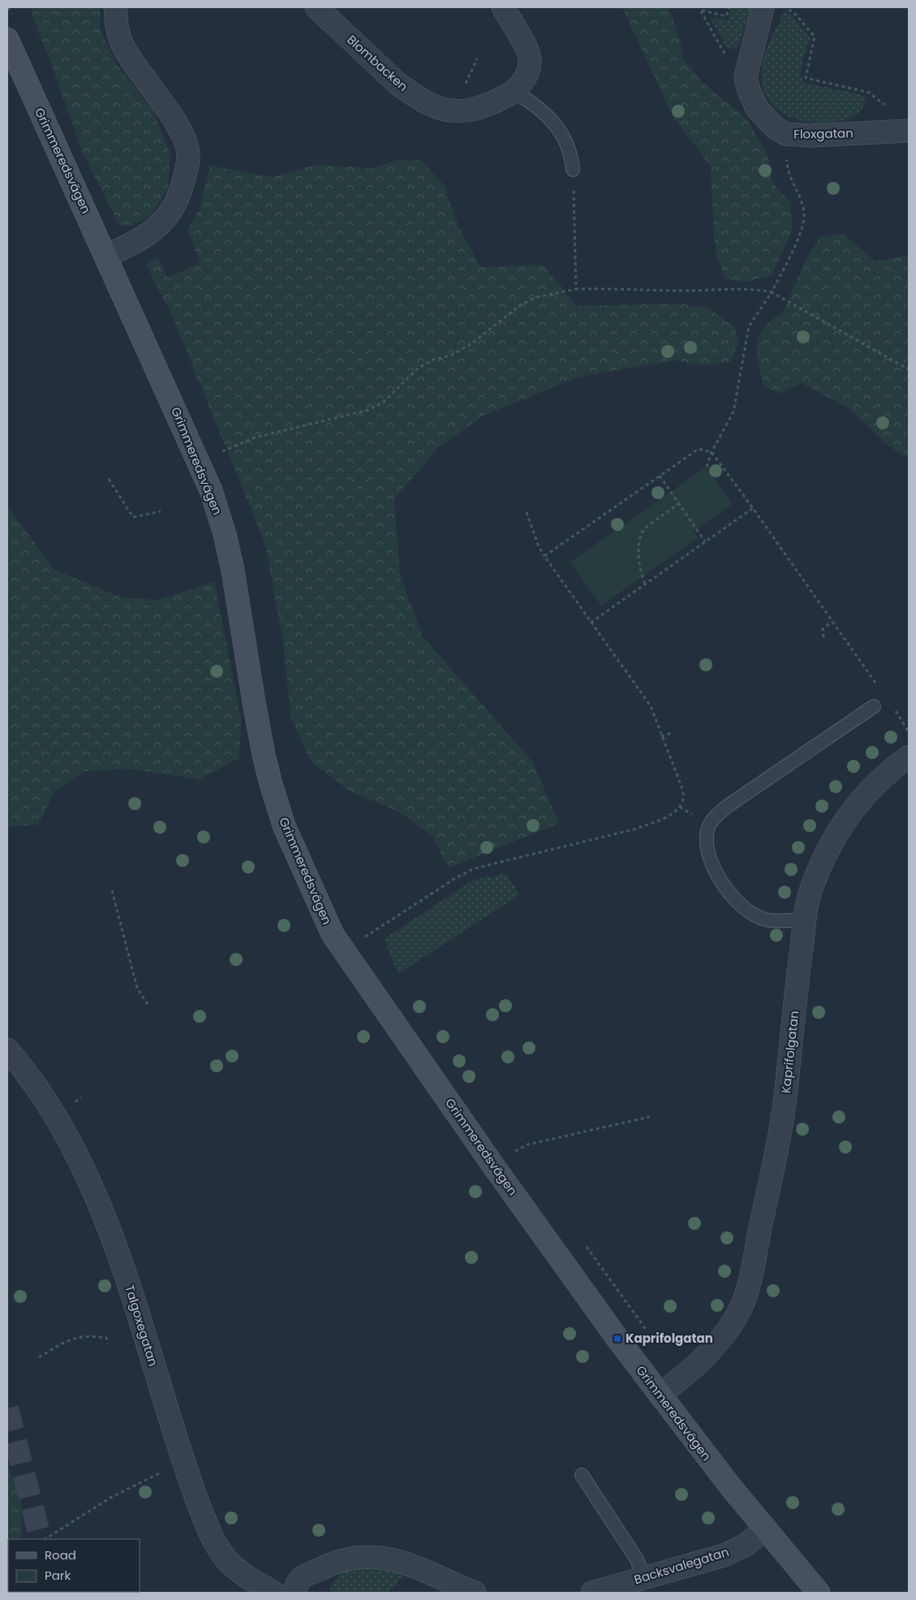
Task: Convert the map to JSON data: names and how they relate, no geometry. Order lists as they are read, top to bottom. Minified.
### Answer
{"streets":{"street":["Blombacken","Floxgatan","Grimmeredsvägen","Kaprifolgatan","Talgoxegatan","Backsvalegatan"]},"crossings":[["Grimmeredsvägen","Kaprifolgatan"],["Grimmeredsvägen","Backsvalegatan"]],"places":{"transit":["Kaprifolgatan"]},"legend":["Road","Park"]}
